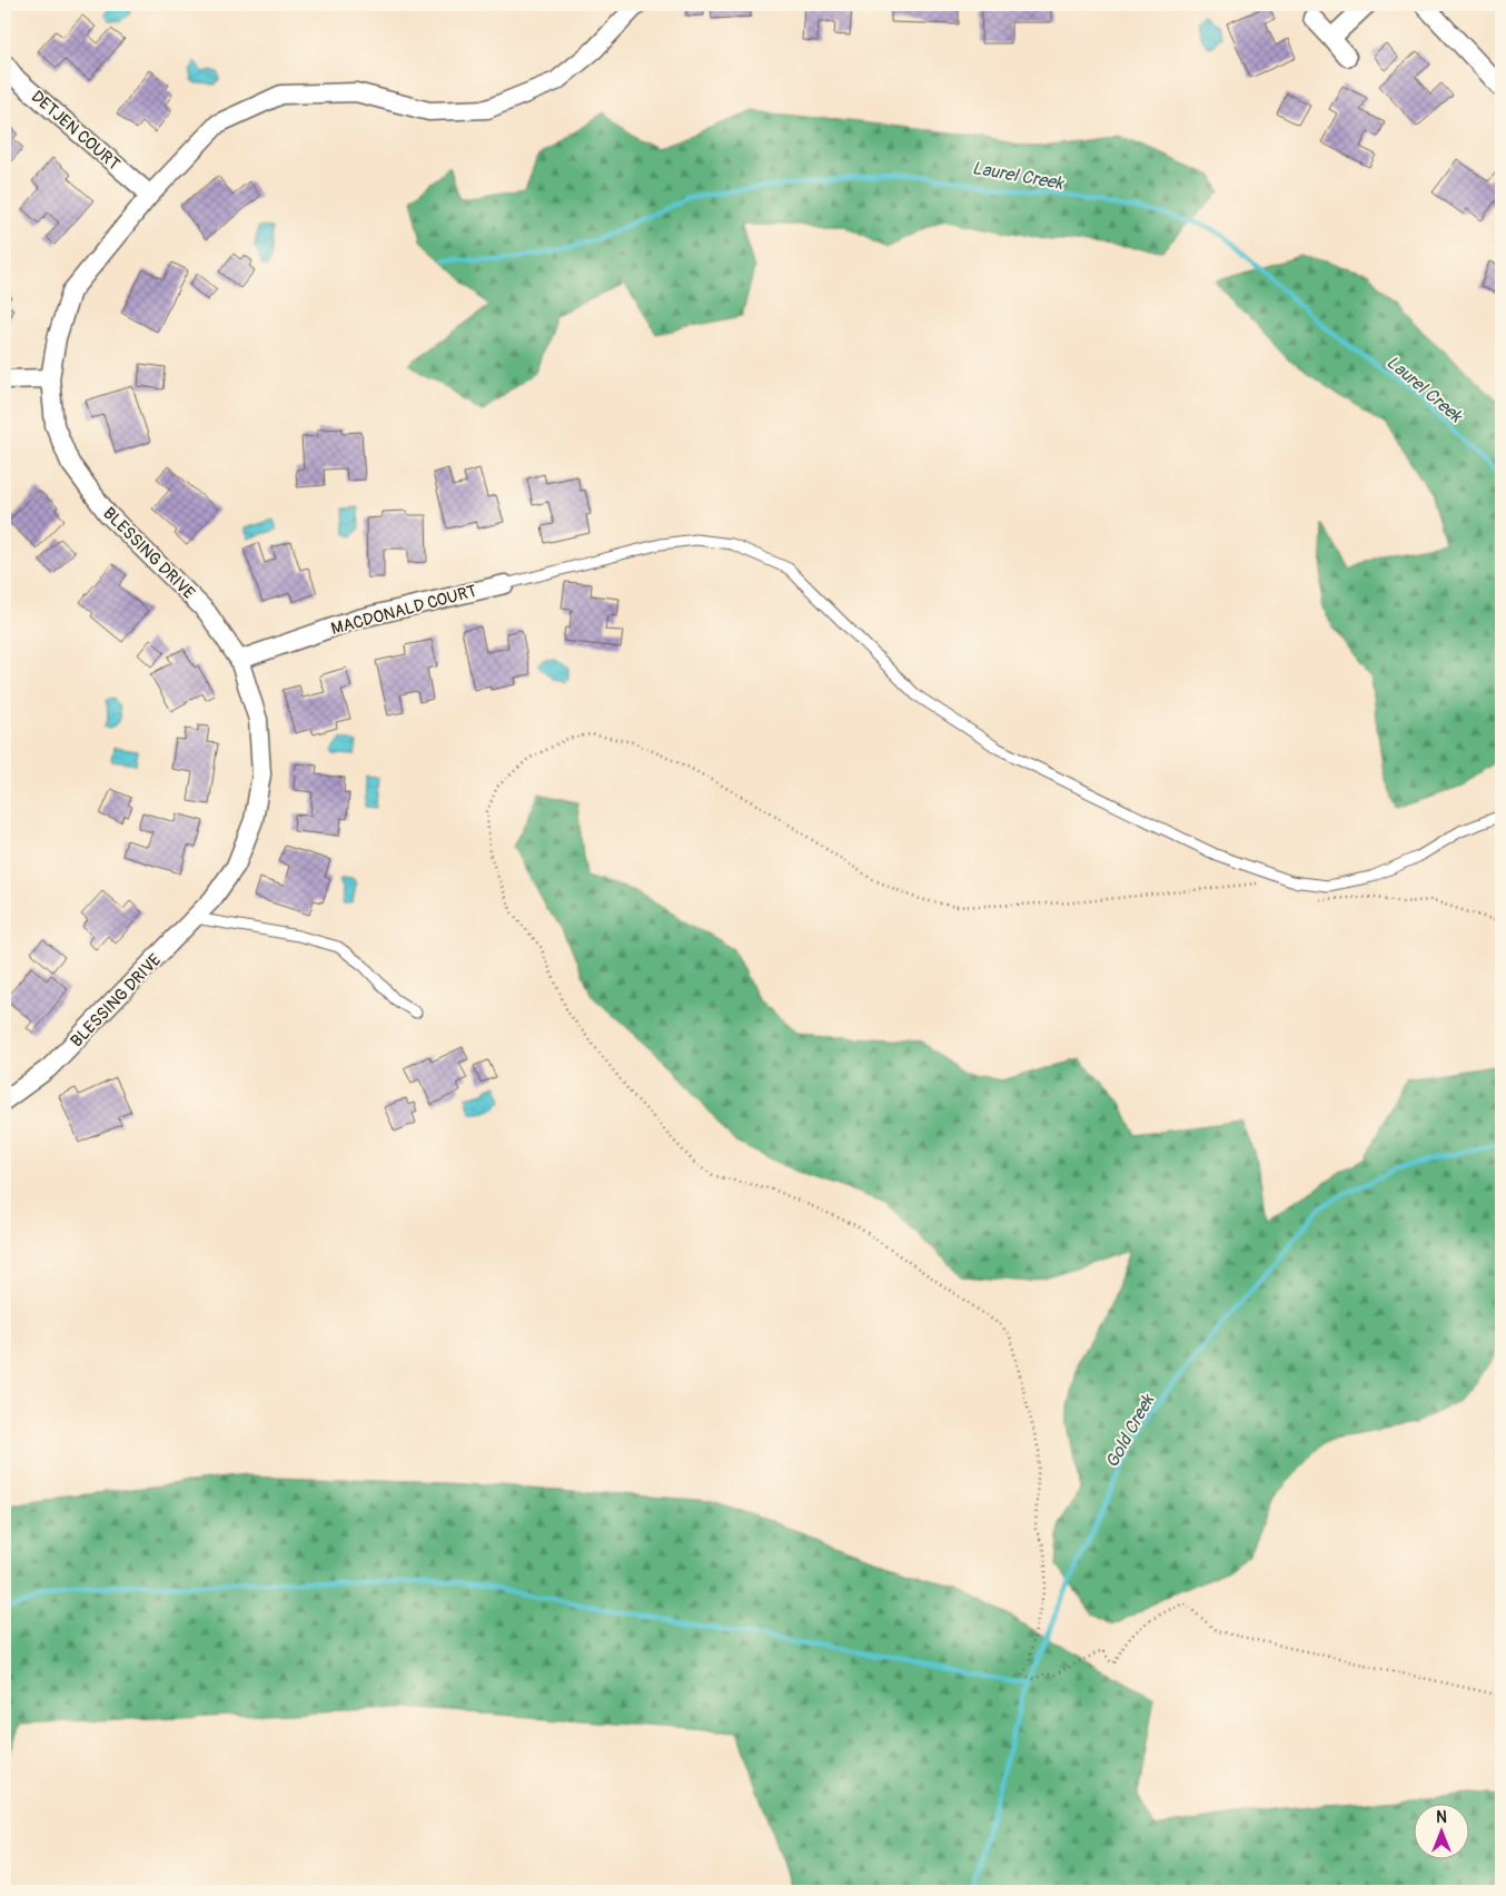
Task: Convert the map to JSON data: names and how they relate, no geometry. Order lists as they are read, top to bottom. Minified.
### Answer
{"streets":{"street":["DETJEN COURT","BLESSING DRIVE","MACDONALD COURT"]},"crossings":[["DETJEN COURT","BLESSING DRIVE"],["BLESSING DRIVE","MACDONALD COURT"]],"water":["Laurel Creek","Gold Creek"],"north":"top"}
